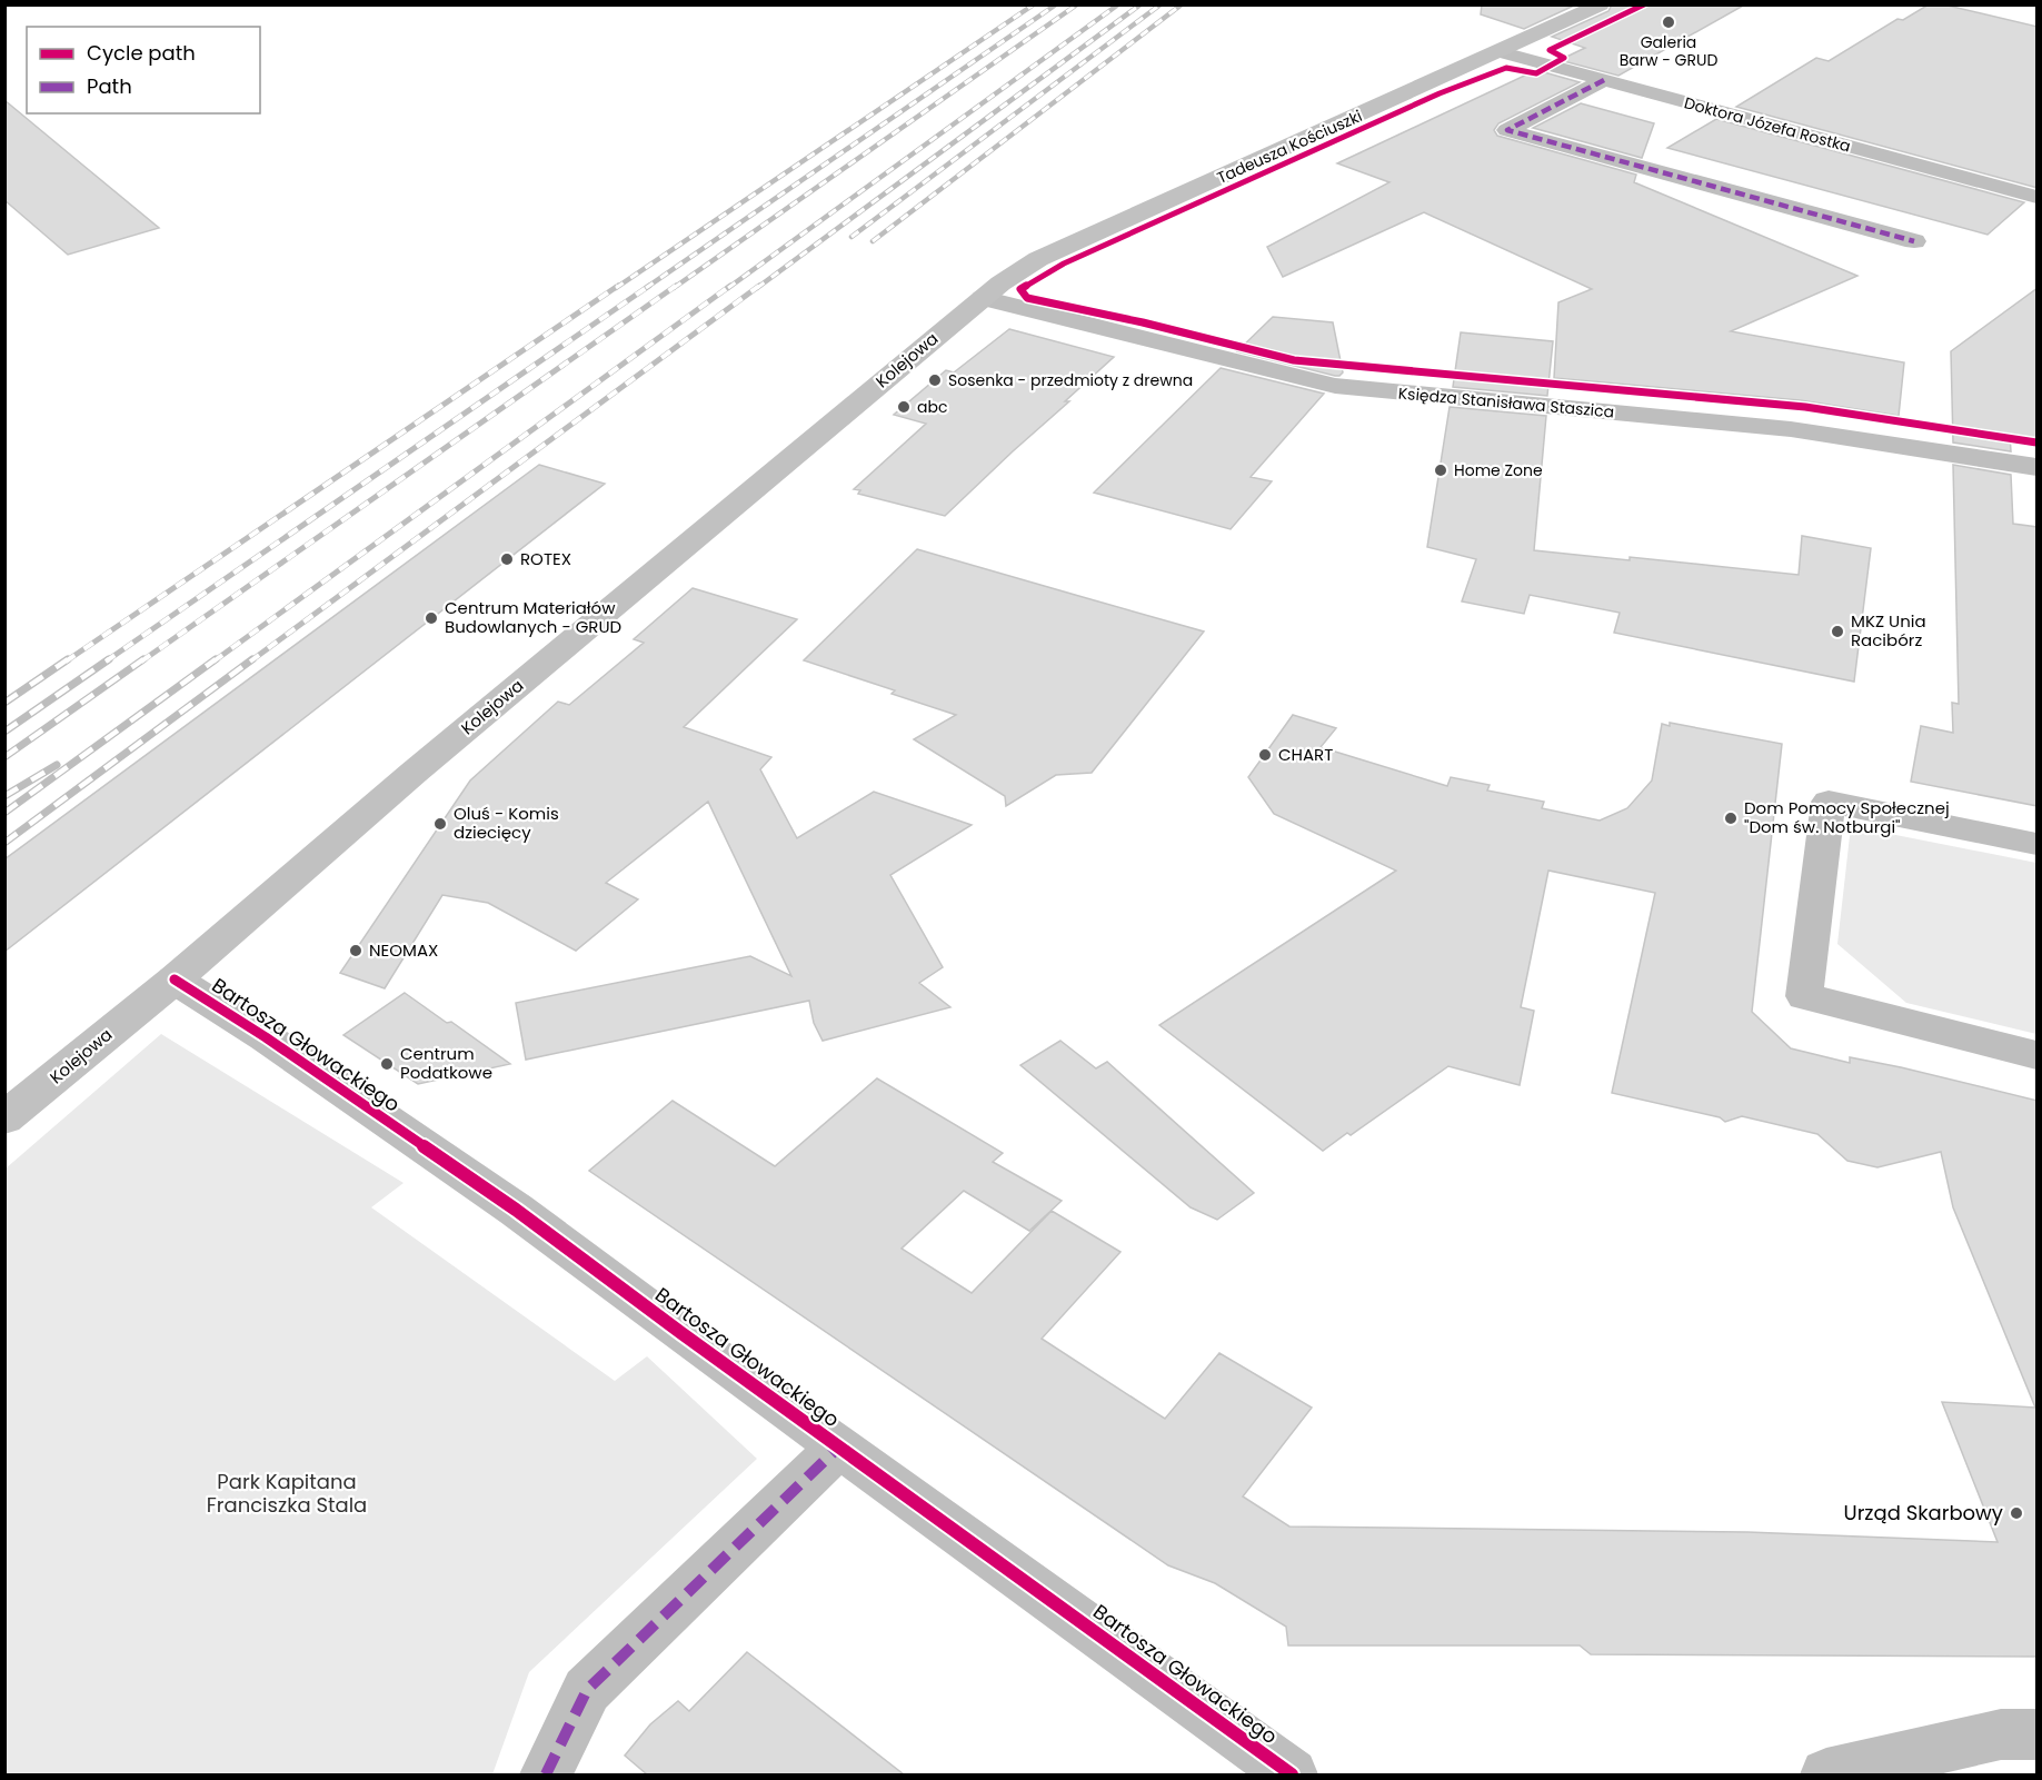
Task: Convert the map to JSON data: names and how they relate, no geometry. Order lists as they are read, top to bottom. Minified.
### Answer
{"streets":{"main road":["Tadeusza Kościuszki","Kolejowa"],"street":["Doktora Józefa Rostka","Księdza Stanisława Staszica","Bartosza Głowackiego"]},"crossings":[["Doktora Józefa Rostka","Tadeusza Kościuszki"],["Tadeusza Kościuszki","Kolejowa"],["Tadeusza Kościuszki","Księdza Stanisława Staszica"],["Kolejowa","Księdza Stanisława Staszica"],["Kolejowa","Bartosza Głowackiego"]],"parks":["Park Kapitana Franciszka Stala"],"places":["Galeria Barw - GRUD","Sosenka - przedmioty z drewna","abc","Home Zone","ROTEX","Centrum Materiałów Budowlanych - GRUD","MKZ Unia Racibórz","CHART","Dom Pomocy Społecznej \"Dom św. Notburgi\"","Oluś - Komis dziecięcy","NEOMAX","Centrum Podatkowe","Urząd Skarbowy"],"legend":["Cycle path","Path"]}
